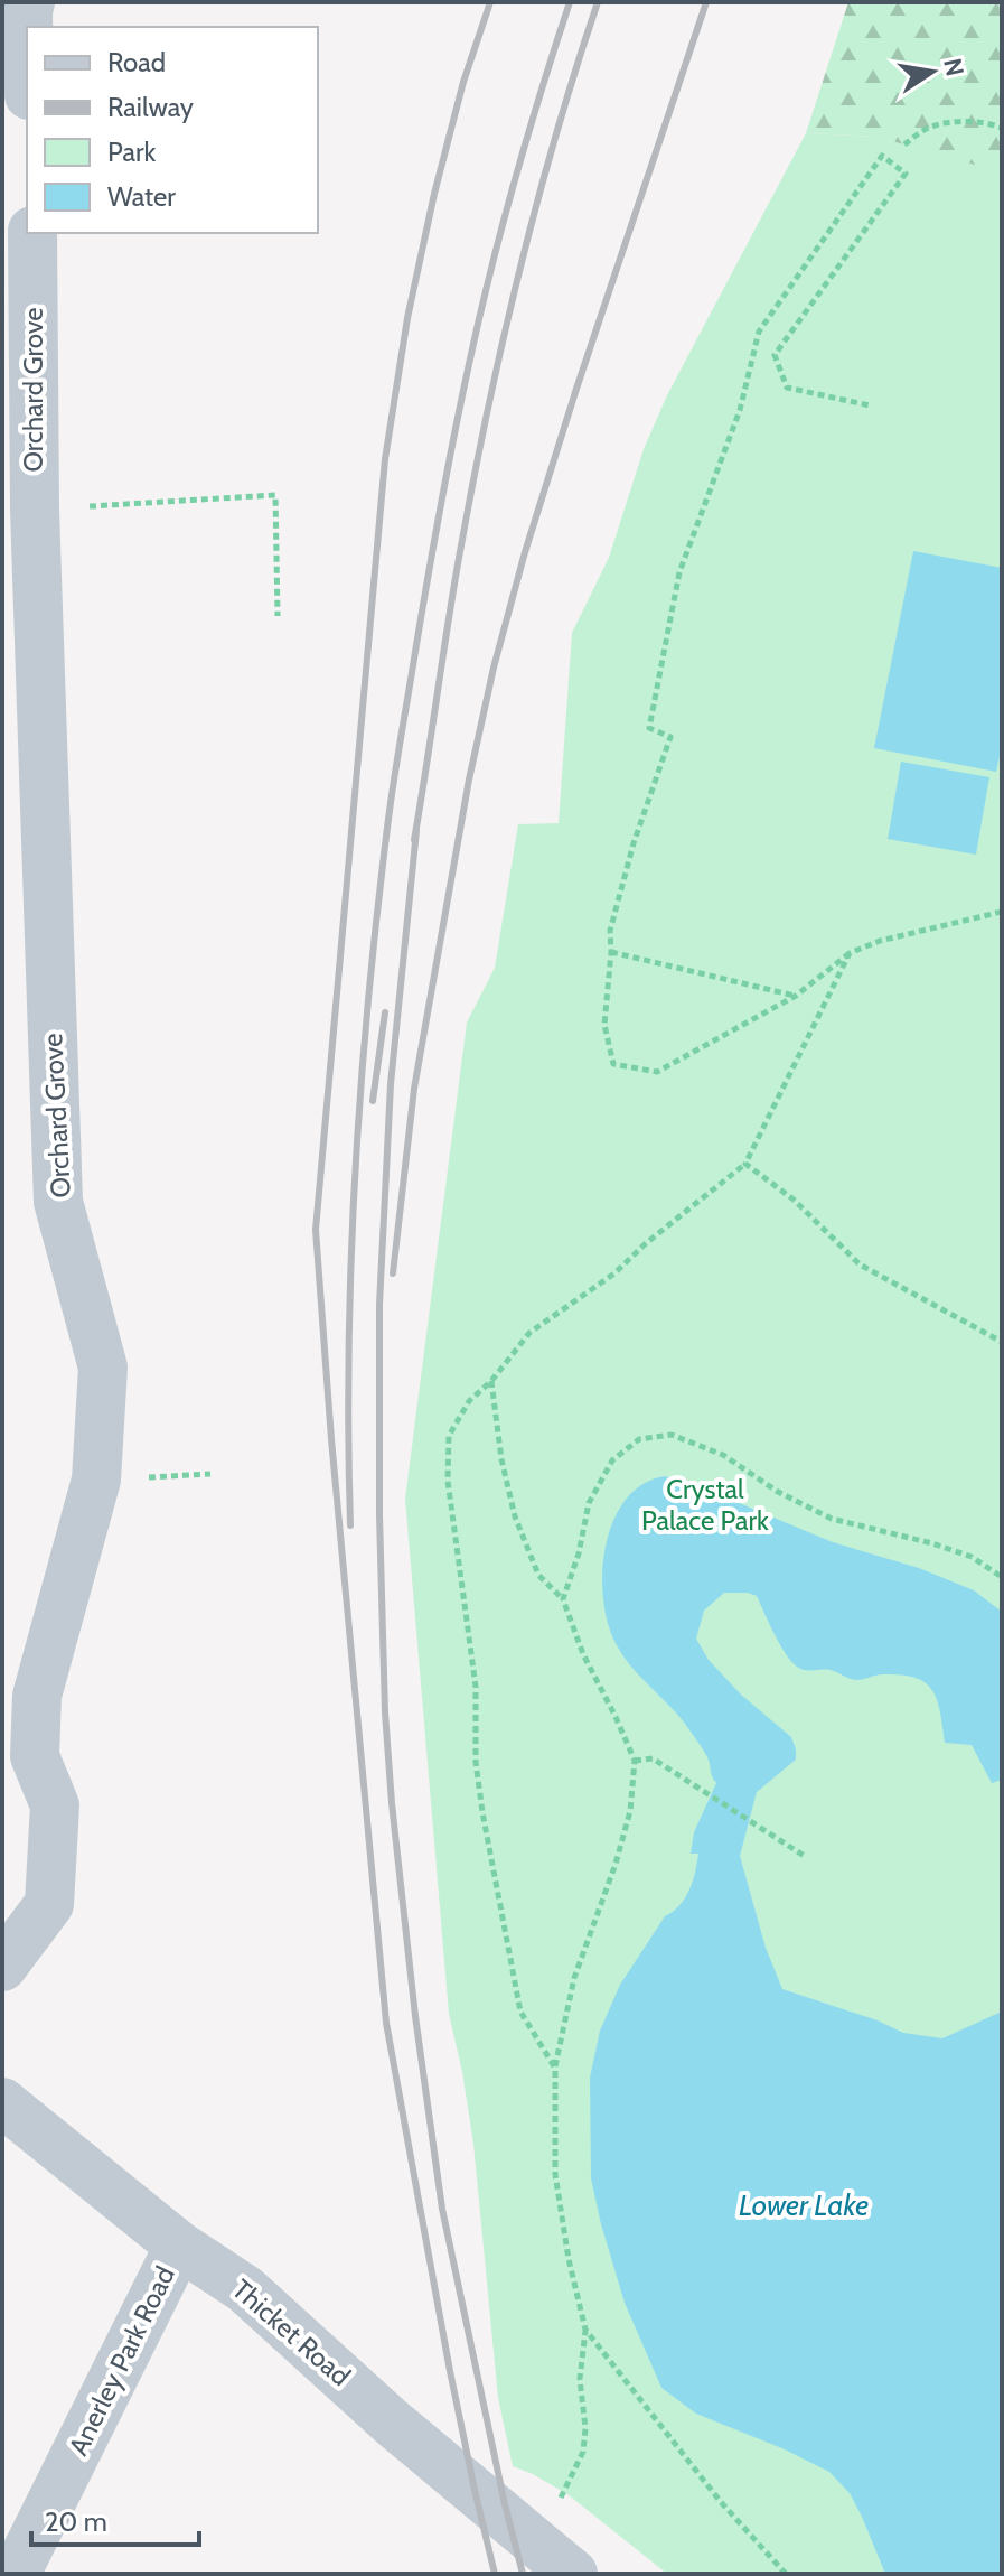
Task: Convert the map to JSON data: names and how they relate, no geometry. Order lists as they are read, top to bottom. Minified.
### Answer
{"streets":{"street":["Orchard Grove","Thicket Road","Anerley Park Road"]},"crossings":[["Thicket Road","Anerley Park Road"]],"water":["Lower Lake"],"parks":["Crystal Palace Park"],"legend":["Road","Railway","Park","Water"],"scale_bar":"20 m","north":"right"}
